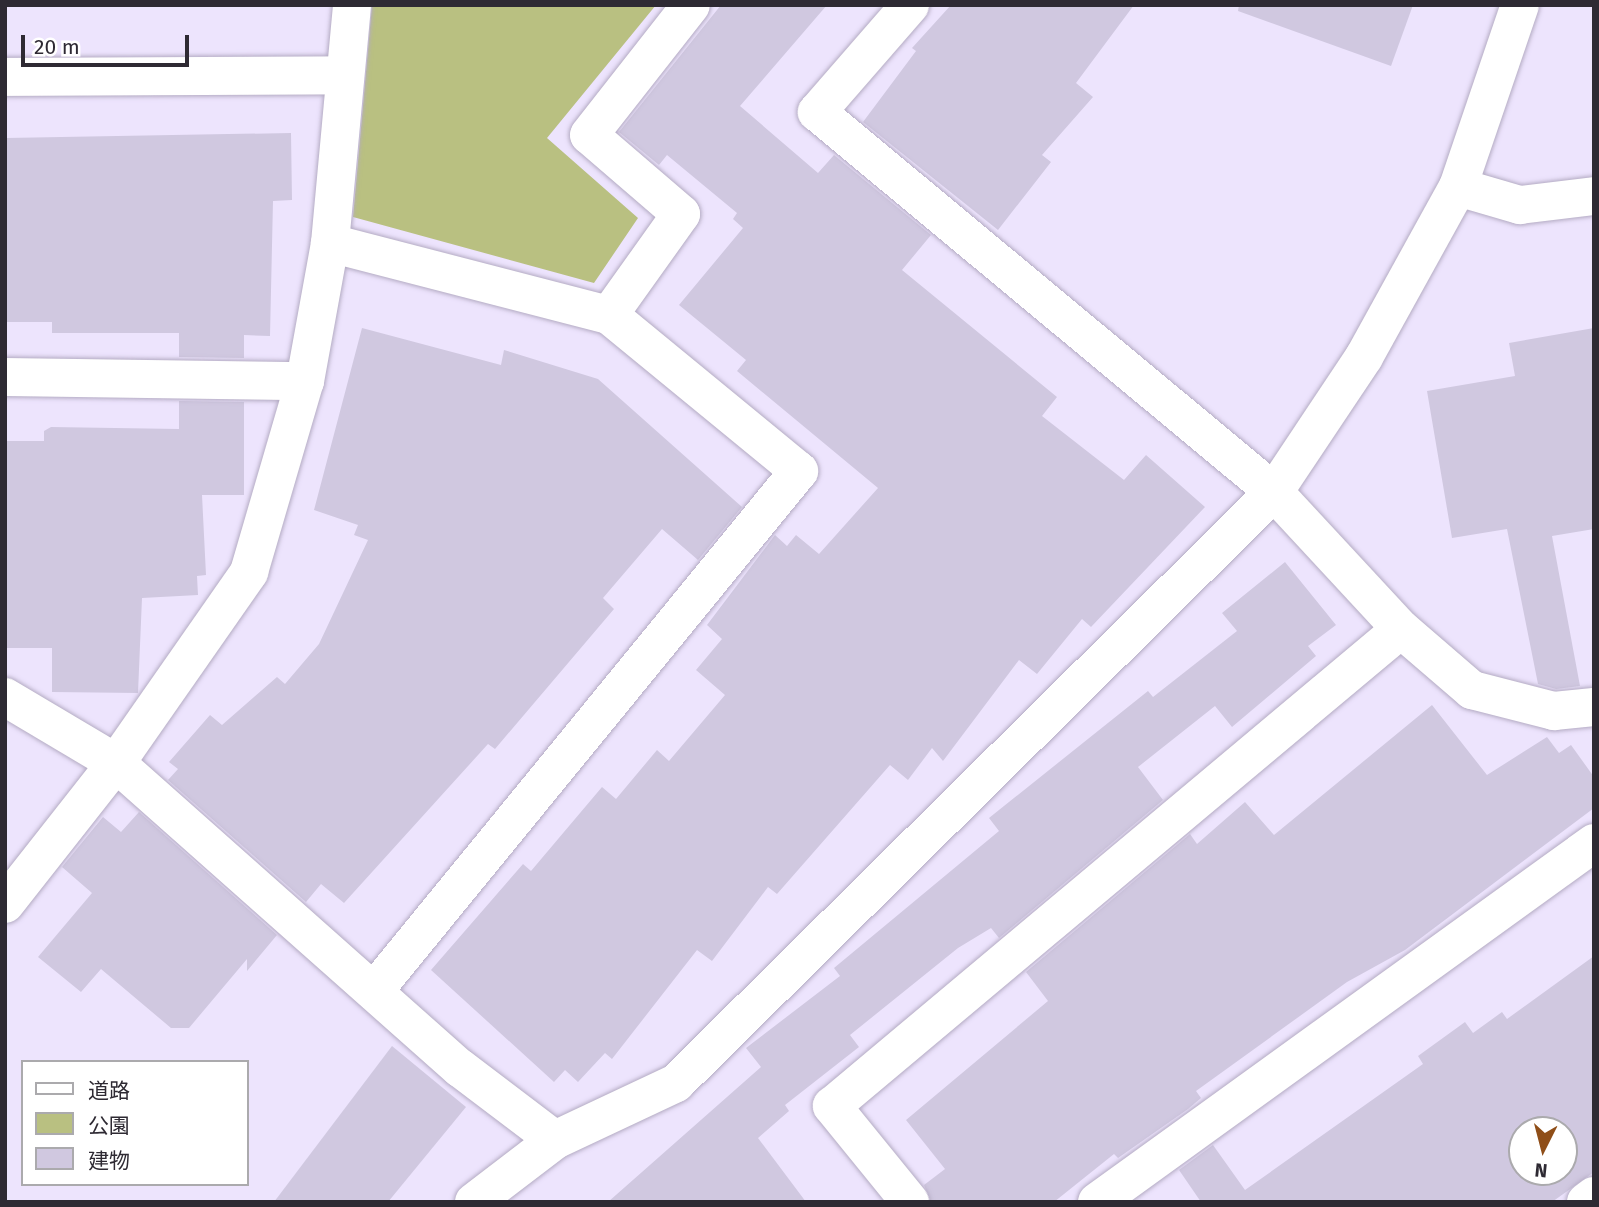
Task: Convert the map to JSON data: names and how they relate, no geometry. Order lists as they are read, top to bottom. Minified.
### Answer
{"legend":["道路","公園","建物"],"scale_bar":"20 m","north":"bottom"}
